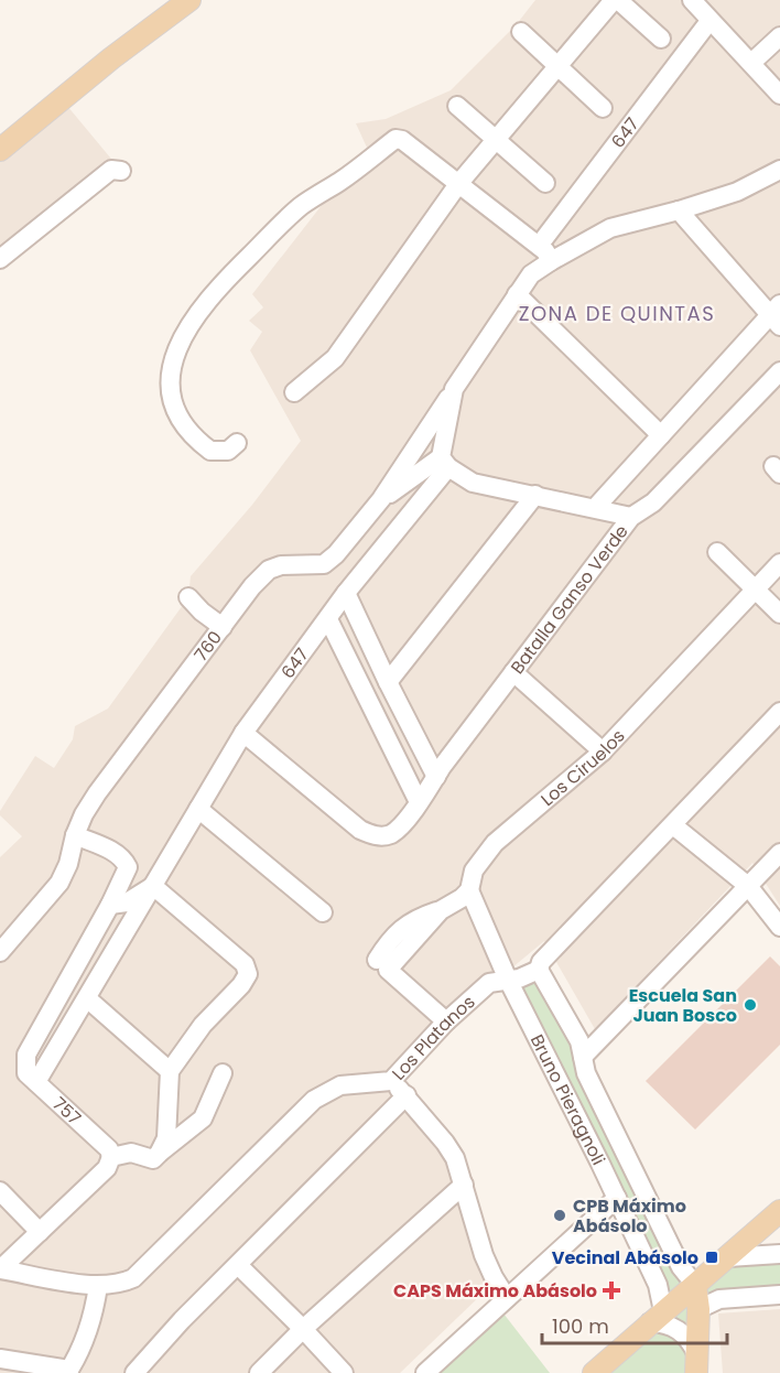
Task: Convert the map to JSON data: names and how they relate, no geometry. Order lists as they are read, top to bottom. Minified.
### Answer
{"streets":{"street":["647","Batalla Ganso Verde","760","Los Ciruelos","Los Platanos","Bruno Pieragnoli","757"]},"crossings":[["647","Batalla Ganso Verde"],["647","760"],["647","757"],["Los Ciruelos","Bruno Pieragnoli"],["Los Platanos","Bruno Pieragnoli"]],"districts":["ZONA DE QUINTAS"],"places":{"other":["Escuela San Juan Bosco","CPB Máximo Abásolo"],"transit":["Vecinal Abásolo"],"health":["CAPS Máximo Abásolo"]},"scale_bar":"100 m"}
